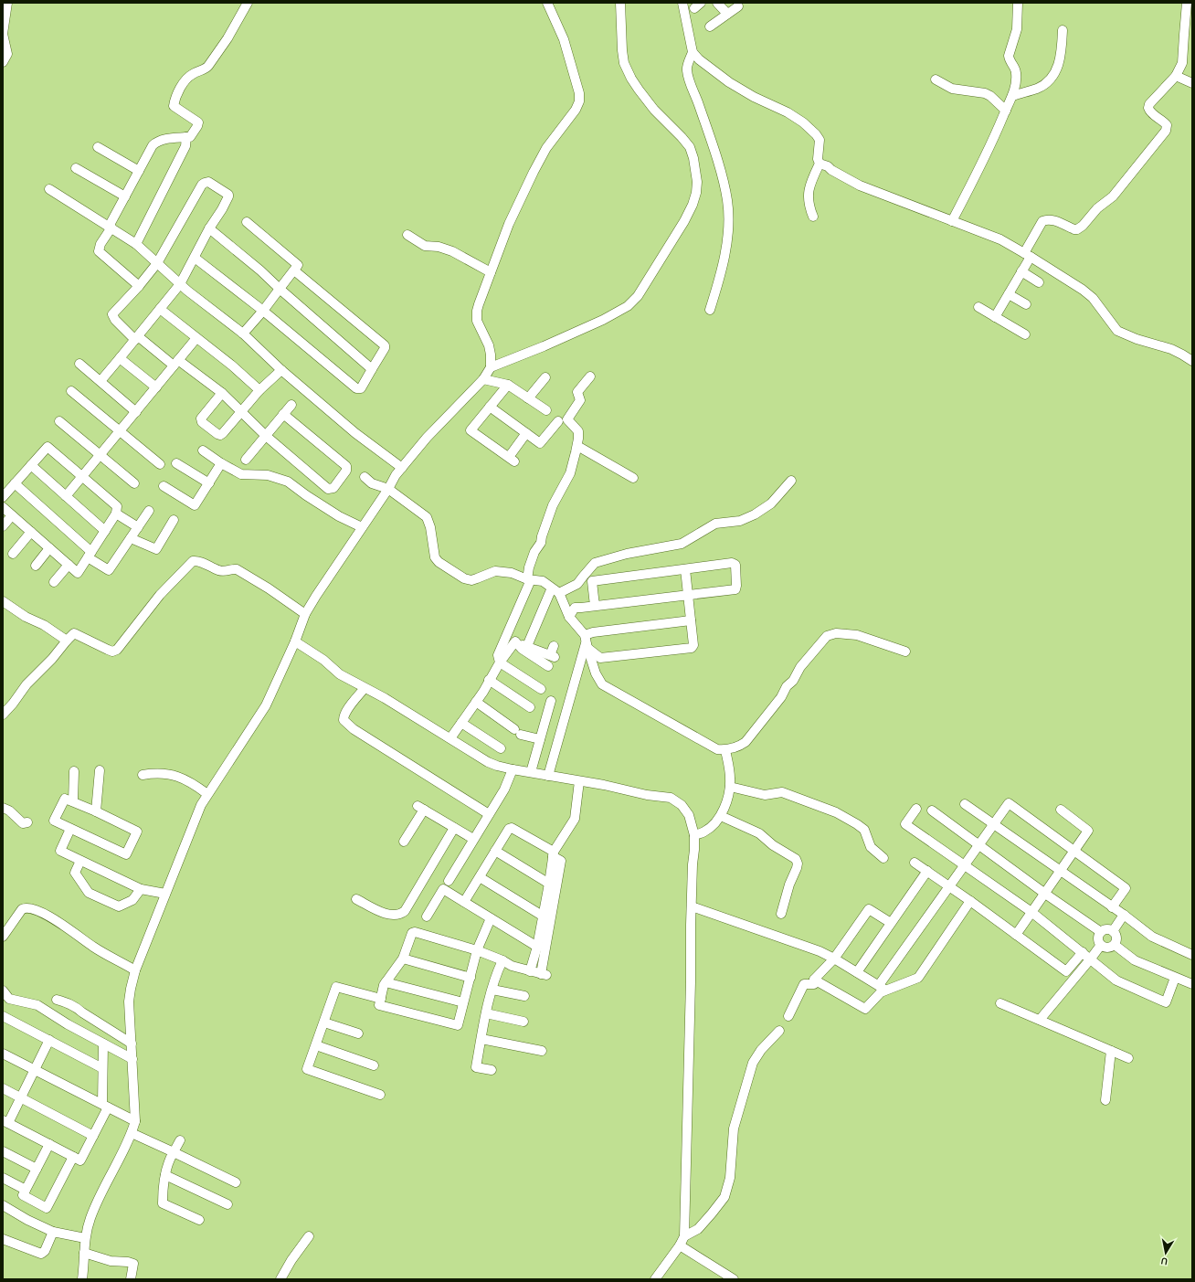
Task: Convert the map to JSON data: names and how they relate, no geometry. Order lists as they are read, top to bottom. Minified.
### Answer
{"north":"bottom"}
